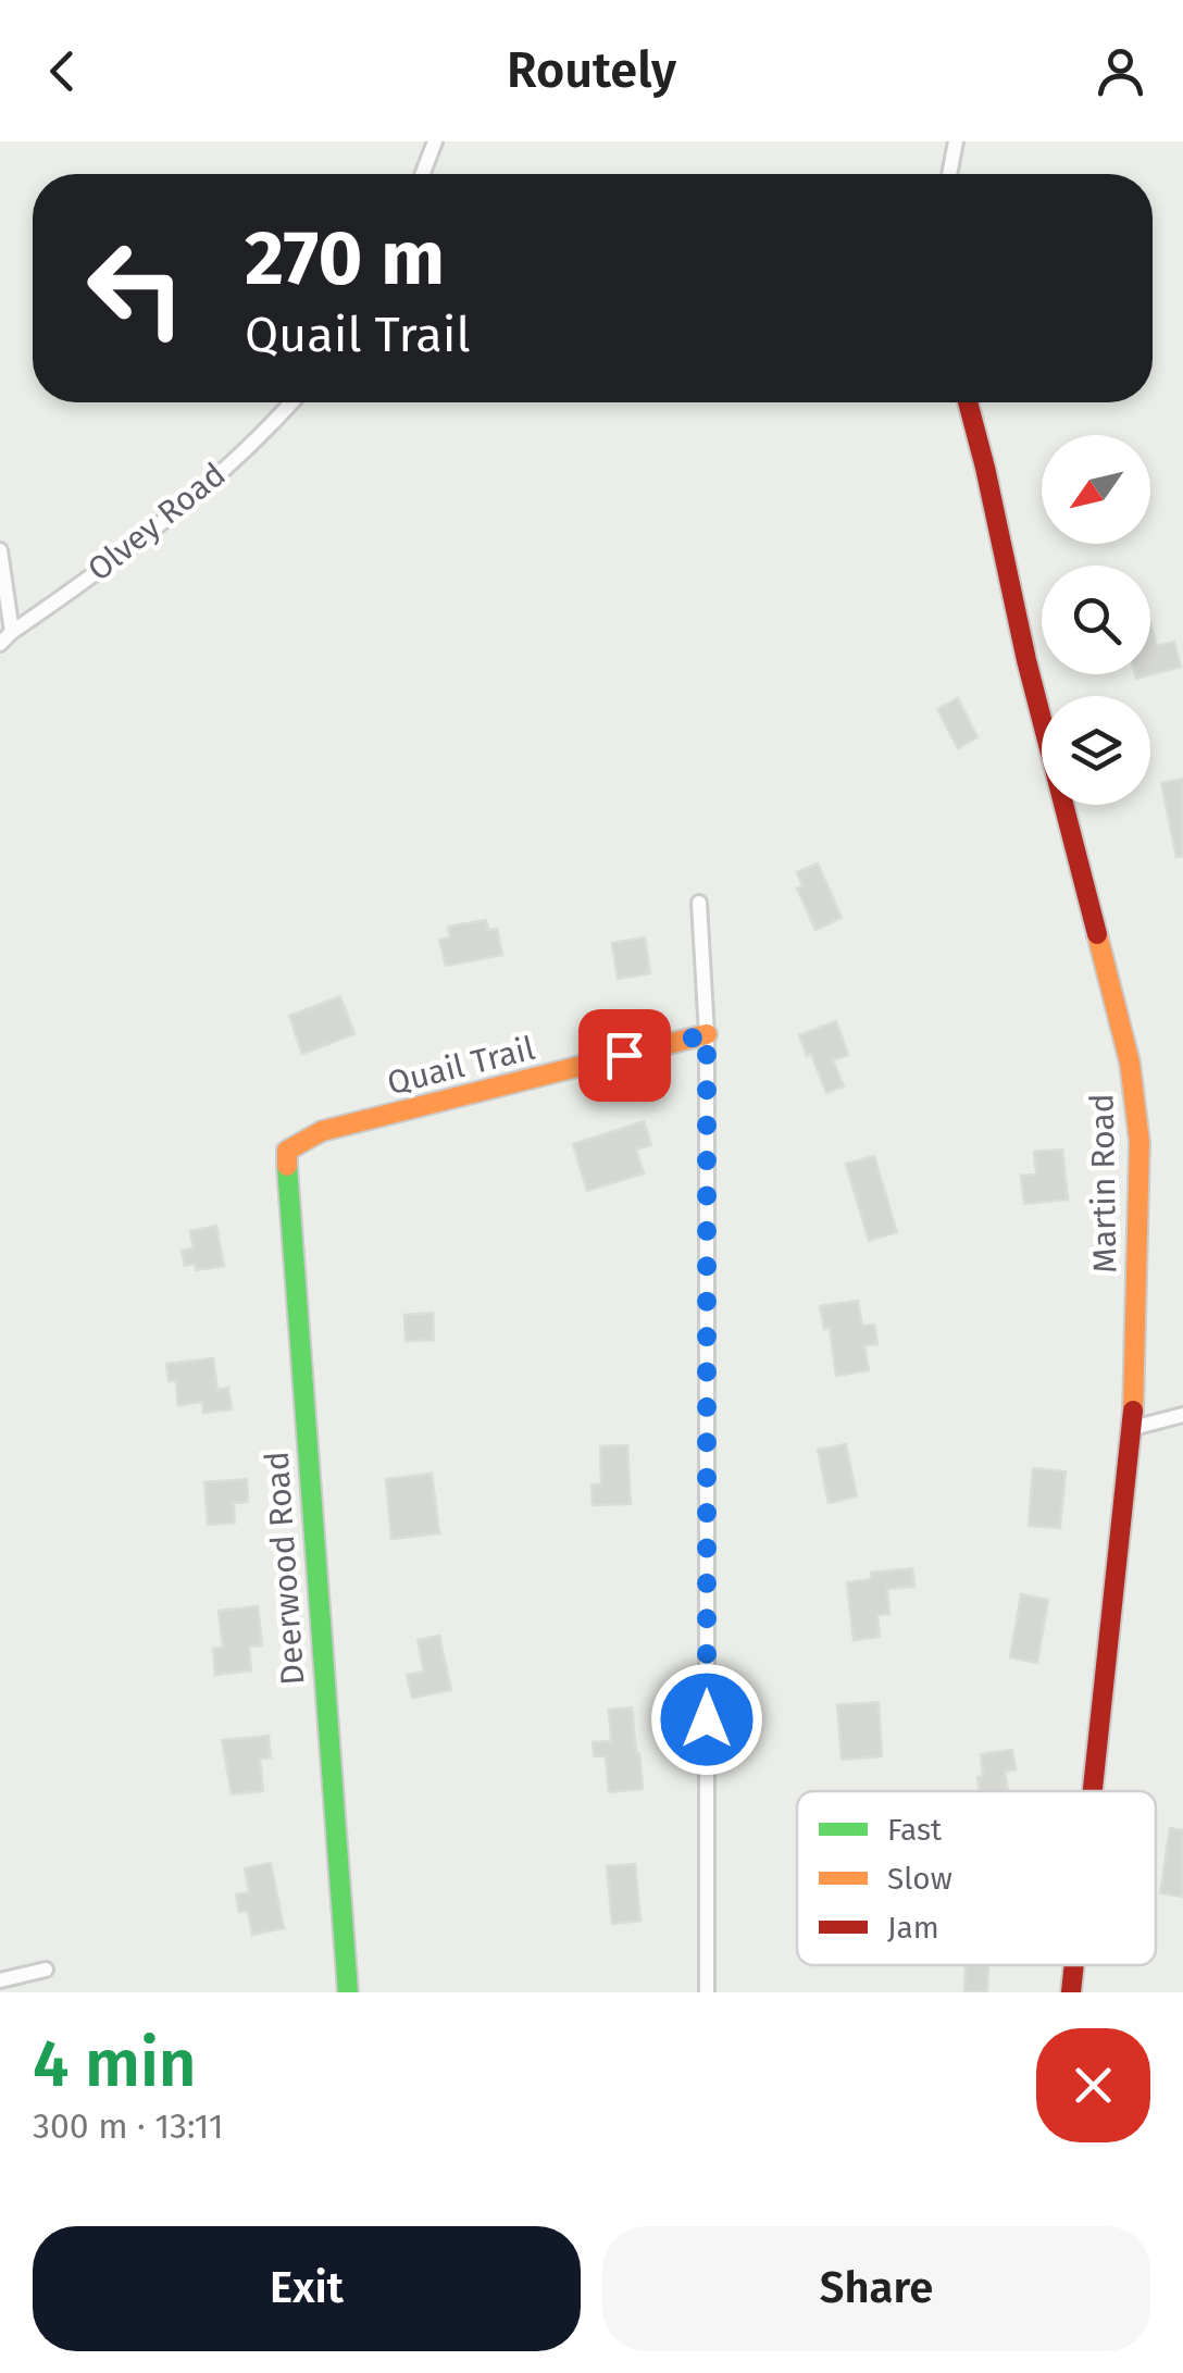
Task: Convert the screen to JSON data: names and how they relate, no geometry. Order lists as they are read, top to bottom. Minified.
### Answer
{"streets":{"street":["Olvey Road","Quail Trail","Martin Road","Deerwood Road"]},"crossings":[["Quail Trail","Deerwood Road"]],"legend":["Fast","Slow","Jam"],"north":"bottom left","page":{"header":"Routely","turn":["270 m","Quail Trail"],"heading":["4 min","300 m · 13:11"],"buttons":["Exit","Share"]}}
